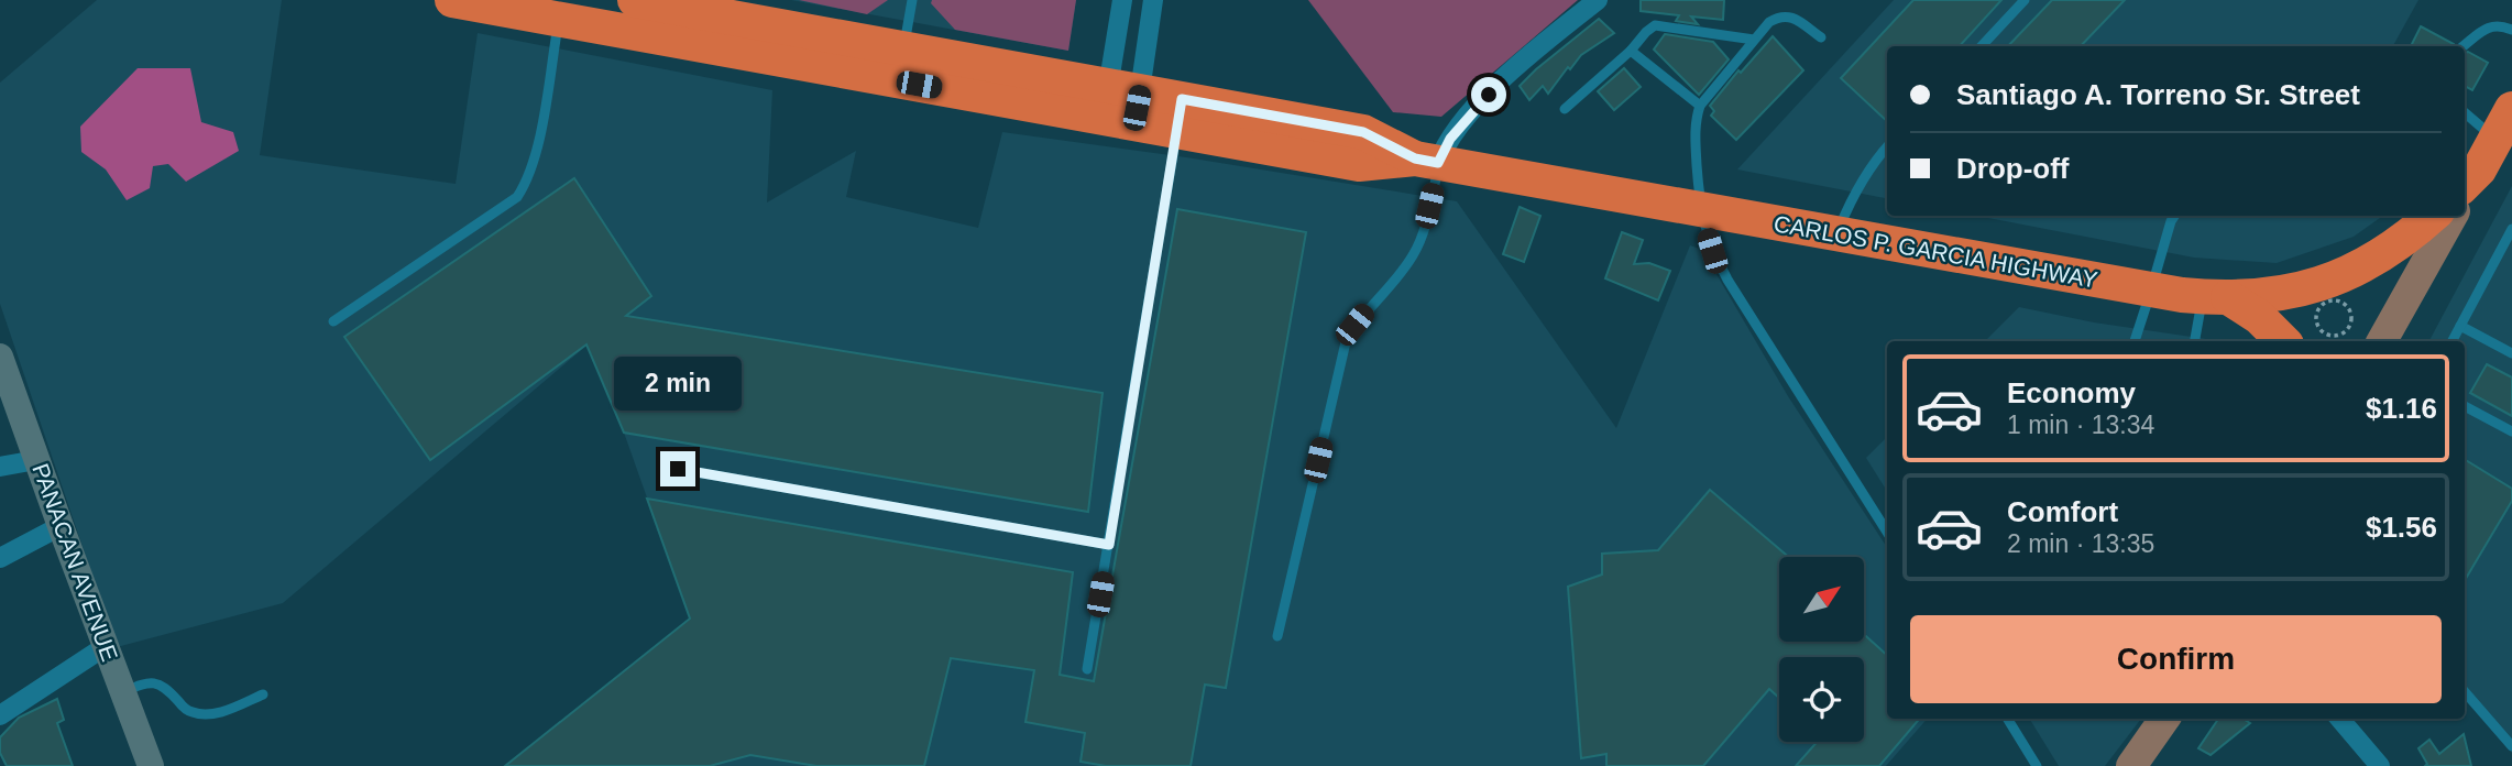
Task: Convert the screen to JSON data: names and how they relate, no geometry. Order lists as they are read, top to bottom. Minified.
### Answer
{"streets":{"highway":["CARLOS P. GARCIA HIGHWAY"],"street":["PANACAN AVENUE"]},"north":"top right","page":{"banner":["Santiago A. Torreno Sr. Street","Drop-off"],"list":[{"name":"Economy","note":"1 min · 13:34","value":"$1.16"},{"name":"Comfort","note":"2 min · 13:35","value":"$1.56"}],"bubble":"2 min","buttons":"Confirm"}}
